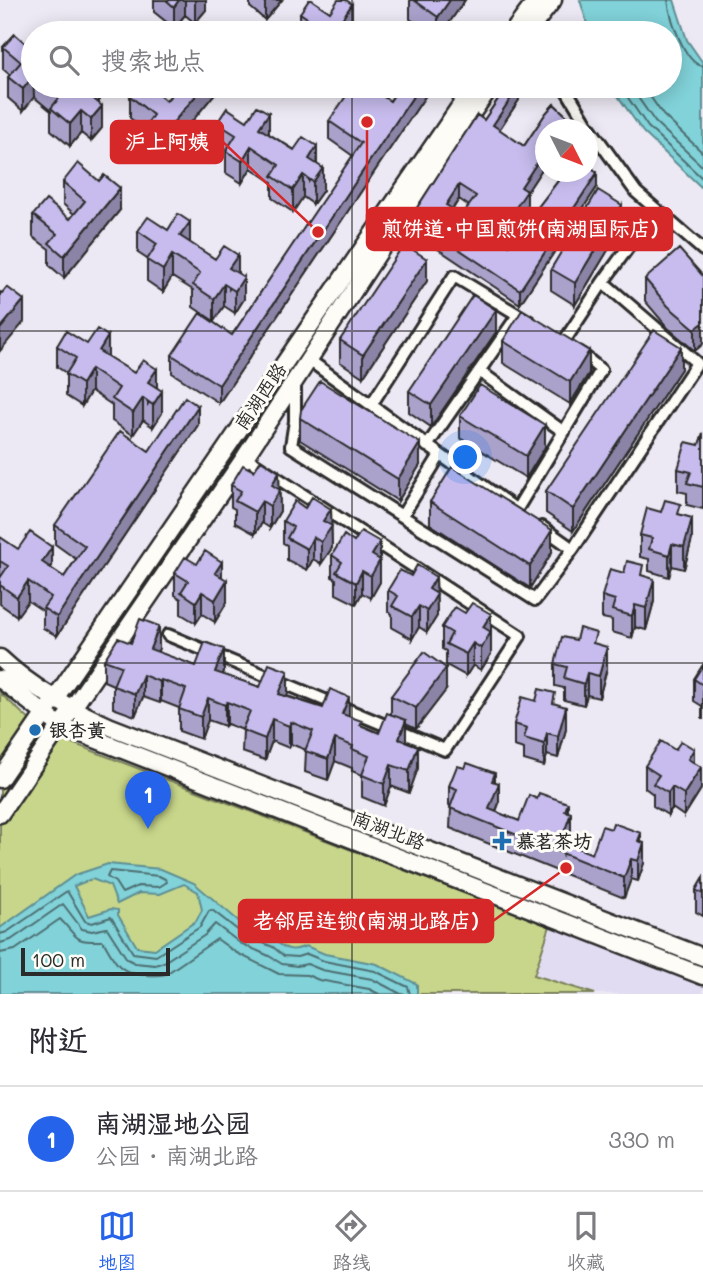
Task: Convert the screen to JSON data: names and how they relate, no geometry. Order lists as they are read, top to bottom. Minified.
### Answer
{"streets":{"main road":["南湖西路","南湖北路"]},"crossings":[["南湖西路","南湖北路"]],"places":{"other":["煎饼道·中国煎饼(南湖国际店)","沪上阿姨","银杏黄","老邻居连锁(南湖北路店)"],"health":["慕茗茶坊"]},"scale_bar":"100 m","north":"bottom right","page":{"search":"搜索地点","pins":"1","scale":"100 m","heading":"附近","list":[{"mark":"1","name":"南湖湿地公园","note":"公园 · 南湖北路","value":"330 m"}],"nav":["地图","路线","收藏"]}}
